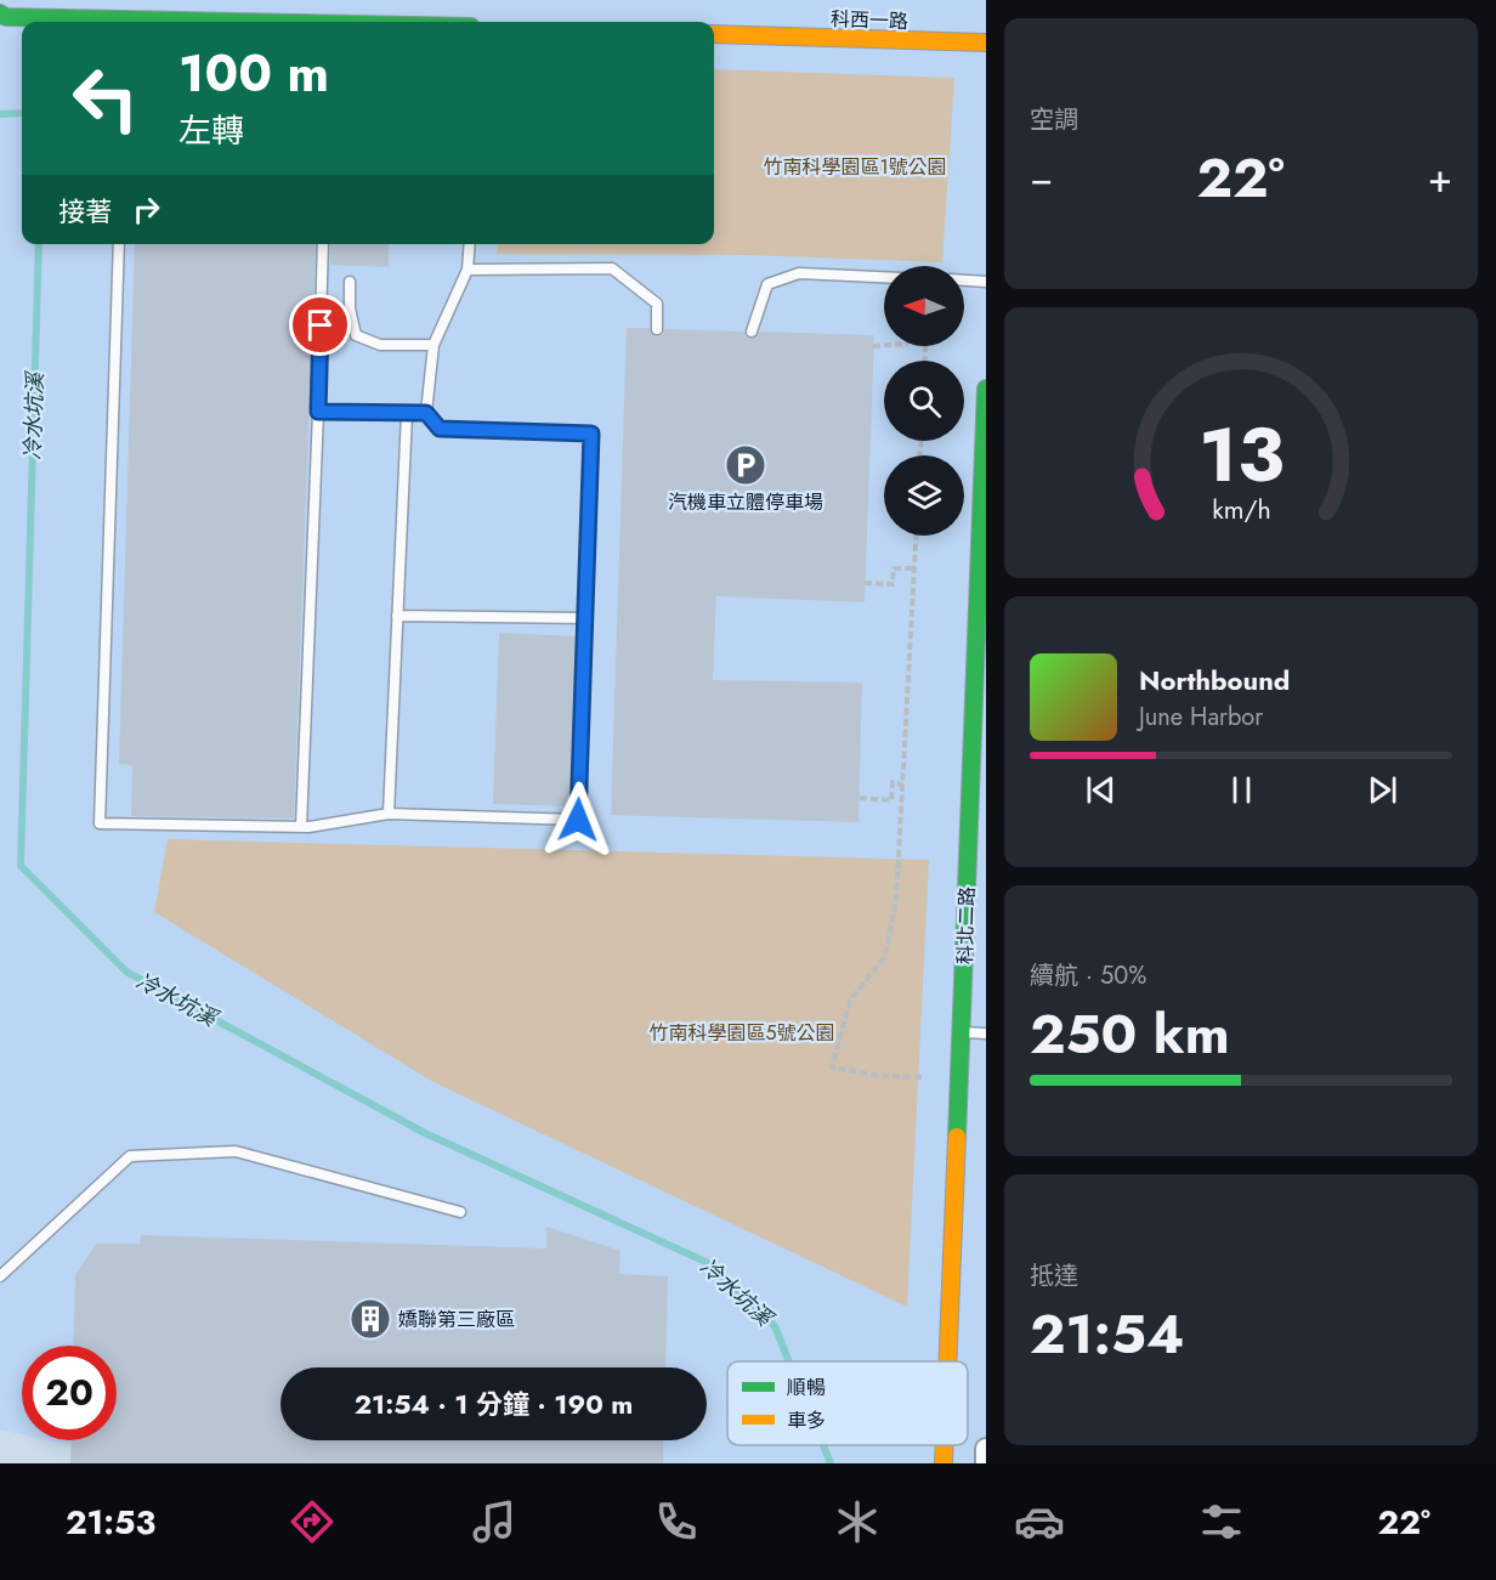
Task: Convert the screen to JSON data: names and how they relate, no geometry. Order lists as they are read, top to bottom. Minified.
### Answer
{"streets":{"street":["科西一路","科北二路"]},"water":["冷水坑溪"],"parks":["竹南科學園區1號公園","竹南科學園區5號公園"],"places":{"parking":["汽機車立體停車場"],"building":["嬌聯第三廠區"]},"legend":["順暢","車多"],"north":"left","page":{"tile":["空調",["續航 · 50%","250 km"],["抵達","21:54"]],"turn":["100 m","左轉"],"heat":["−","22°","+"],"then":"接著","song":["Northbound","June Harbor"],"limit":"20","trip":"21:54 · 1 分鐘 · 190 m","tabs":["21:53","22°"],"gauge":["13","km/h"]}}
